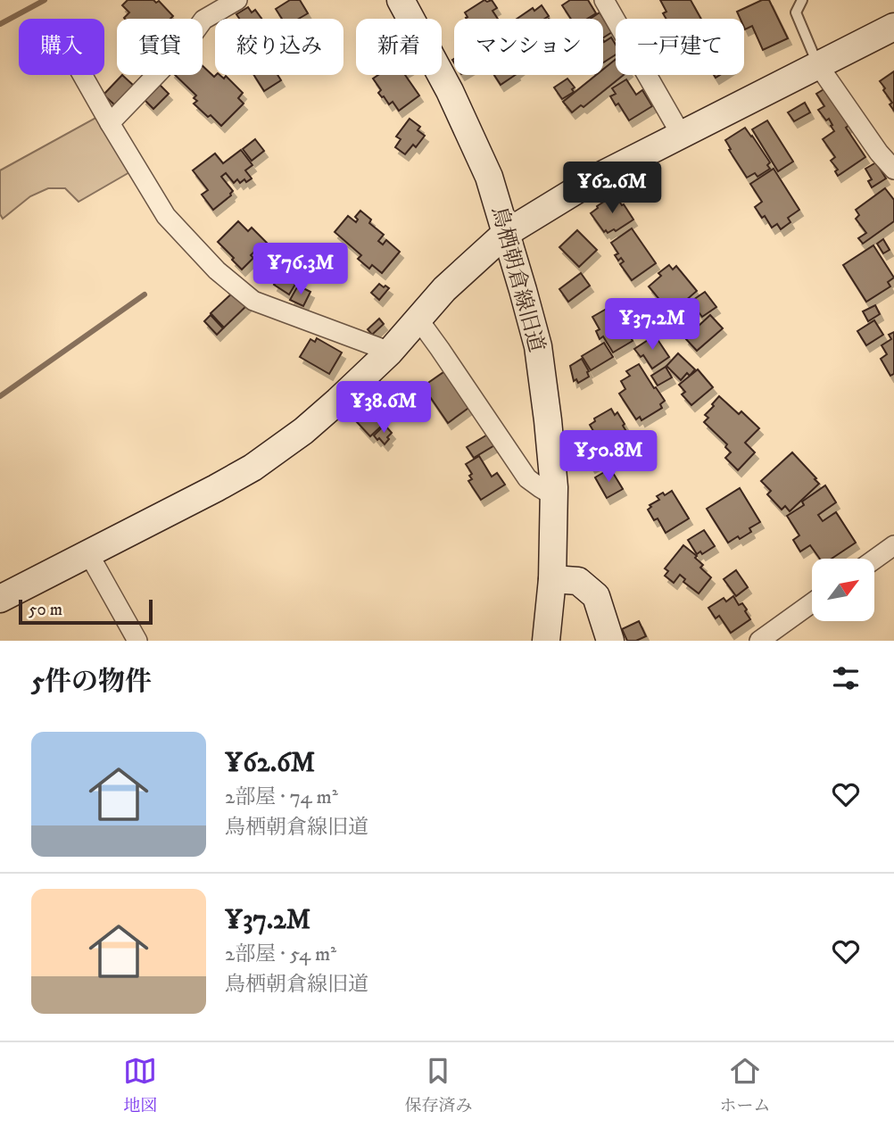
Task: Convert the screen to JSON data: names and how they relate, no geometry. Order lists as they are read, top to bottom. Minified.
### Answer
{"streets":{"street":["鳥栖朝倉線旧道"]},"scale_bar":"50 m","north":"top right","page":{"chip":["購入","賃貸","絞り込み","新着","マンション","一戸建て"],"price":["¥62.6M","¥76.3M","¥37.2M","¥38.6M","¥50.8M"],"scale":"50 m","heading":"5件の物件","list":[{"name":"¥62.6M","note":"2部屋 · 74 m² · 鳥栖朝倉線旧道"},{"name":"¥37.2M","note":"2部屋 · 54 m² · 鳥栖朝倉線旧道"}],"tabs":["地図","保存済み","ホーム"]}}
